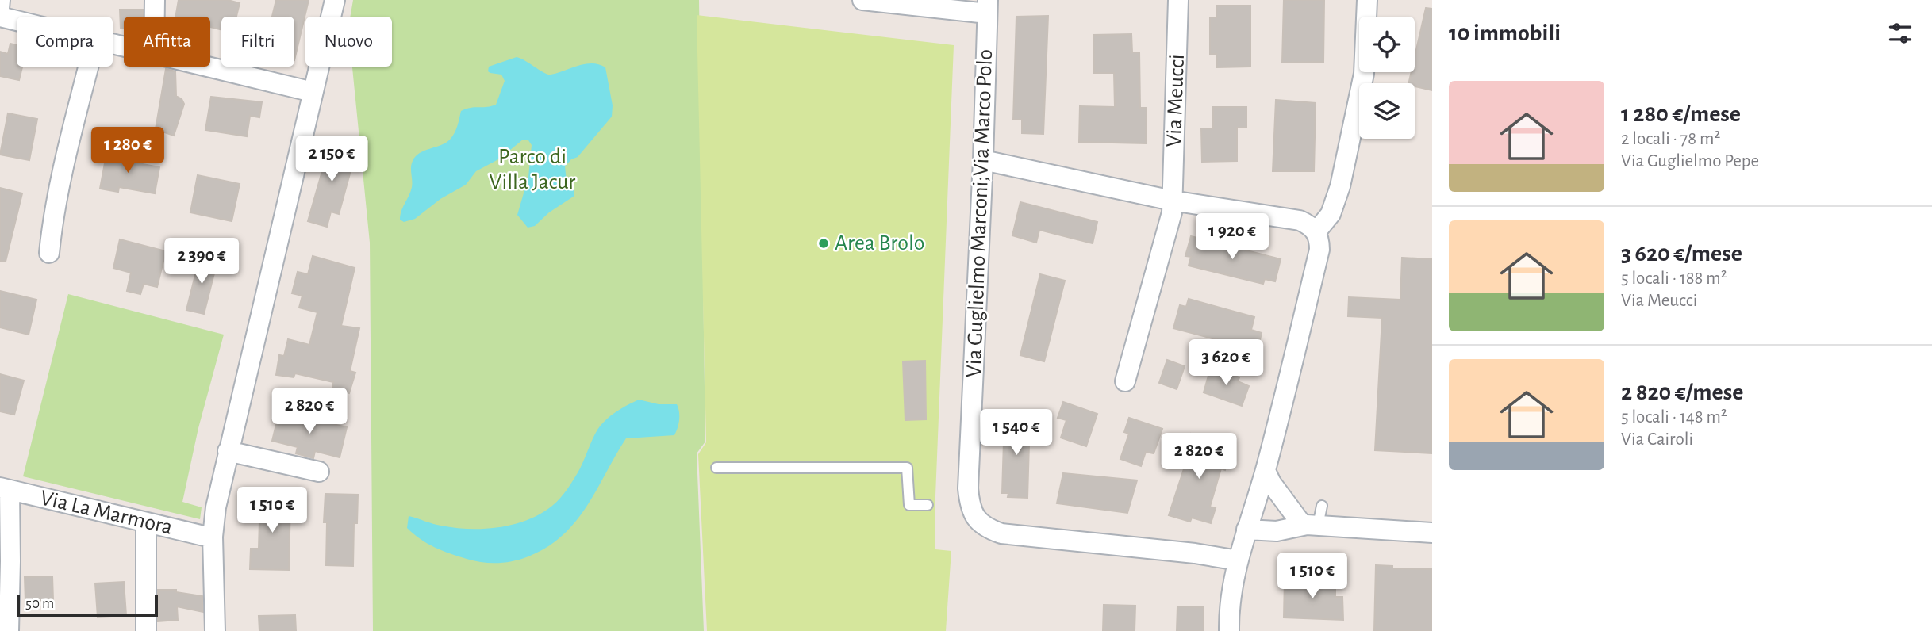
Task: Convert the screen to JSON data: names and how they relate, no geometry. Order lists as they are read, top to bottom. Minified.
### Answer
{"streets":{"street":["Via Meucci","Via Guglielmo Marconi;Via Marco Polo","Via La Marmora"]},"parks":["Parco di Villa Jacur"],"places":["Area Brolo"],"scale_bar":"50 m","page":{"heading":"10 immobili","chip":["Compra","Affitta","Filtri","Nuovo"],"list":[{"name":"1 280 €/mese","note":"2 locali · 78 m² · Via Guglielmo Pepe"},{"name":"3 620 €/mese","note":"5 locali · 188 m² · Via Meucci"},{"name":"2 820 €/mese","note":"5 locali · 148 m² · Via Cairoli"}],"price":["1 280 €","2 150 €","1 920 €","2 390 €","3 620 €","2 820 €","1 540 €","2 820 €","1 510 €","1 510 €"],"scale":"50 m"}}
